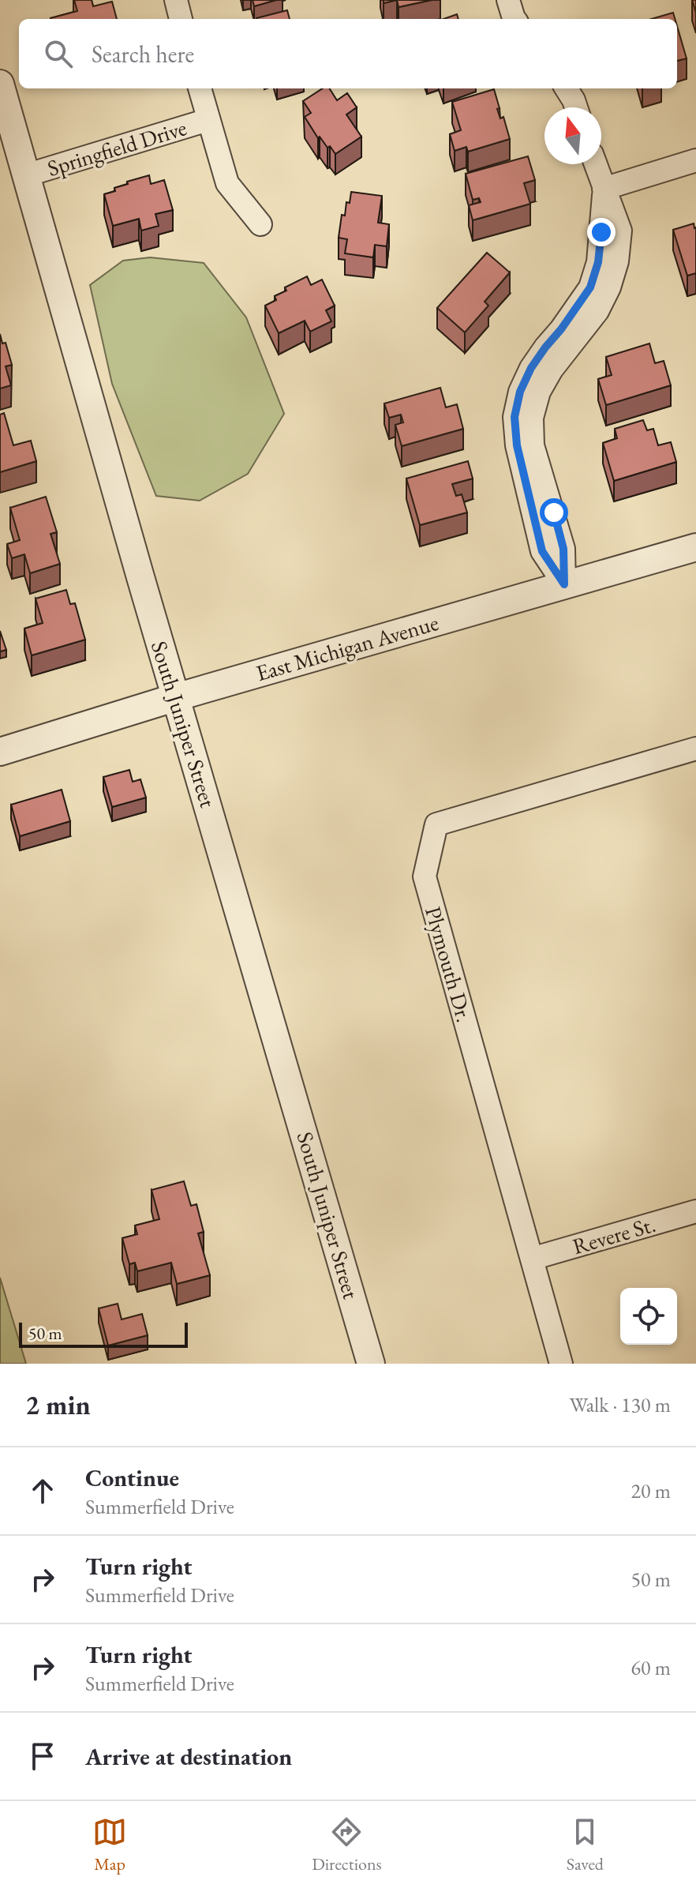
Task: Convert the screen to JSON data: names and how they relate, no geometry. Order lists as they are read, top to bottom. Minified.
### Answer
{"streets":{"street":["Springfield Drive","East Michigan Avenue","South Juniper Street","Plymouth Dr.","Revere St."]},"crossings":[["Springfield Drive","South Juniper Street"],["East Michigan Avenue","South Juniper Street"],["Plymouth Dr.","Revere St."]],"scale_bar":"50 m","north":"top","page":{"search":"Search here","scale":"50 m","heading":["2 min","Walk · 130 m"],"list":[["Continue","Summerfield Drive","20 m"],["Turn right","Summerfield Drive","50 m"],["Turn right","Summerfield Drive","60 m"],"Arrive at destination"],"nav":["Map","Directions","Saved"]}}
